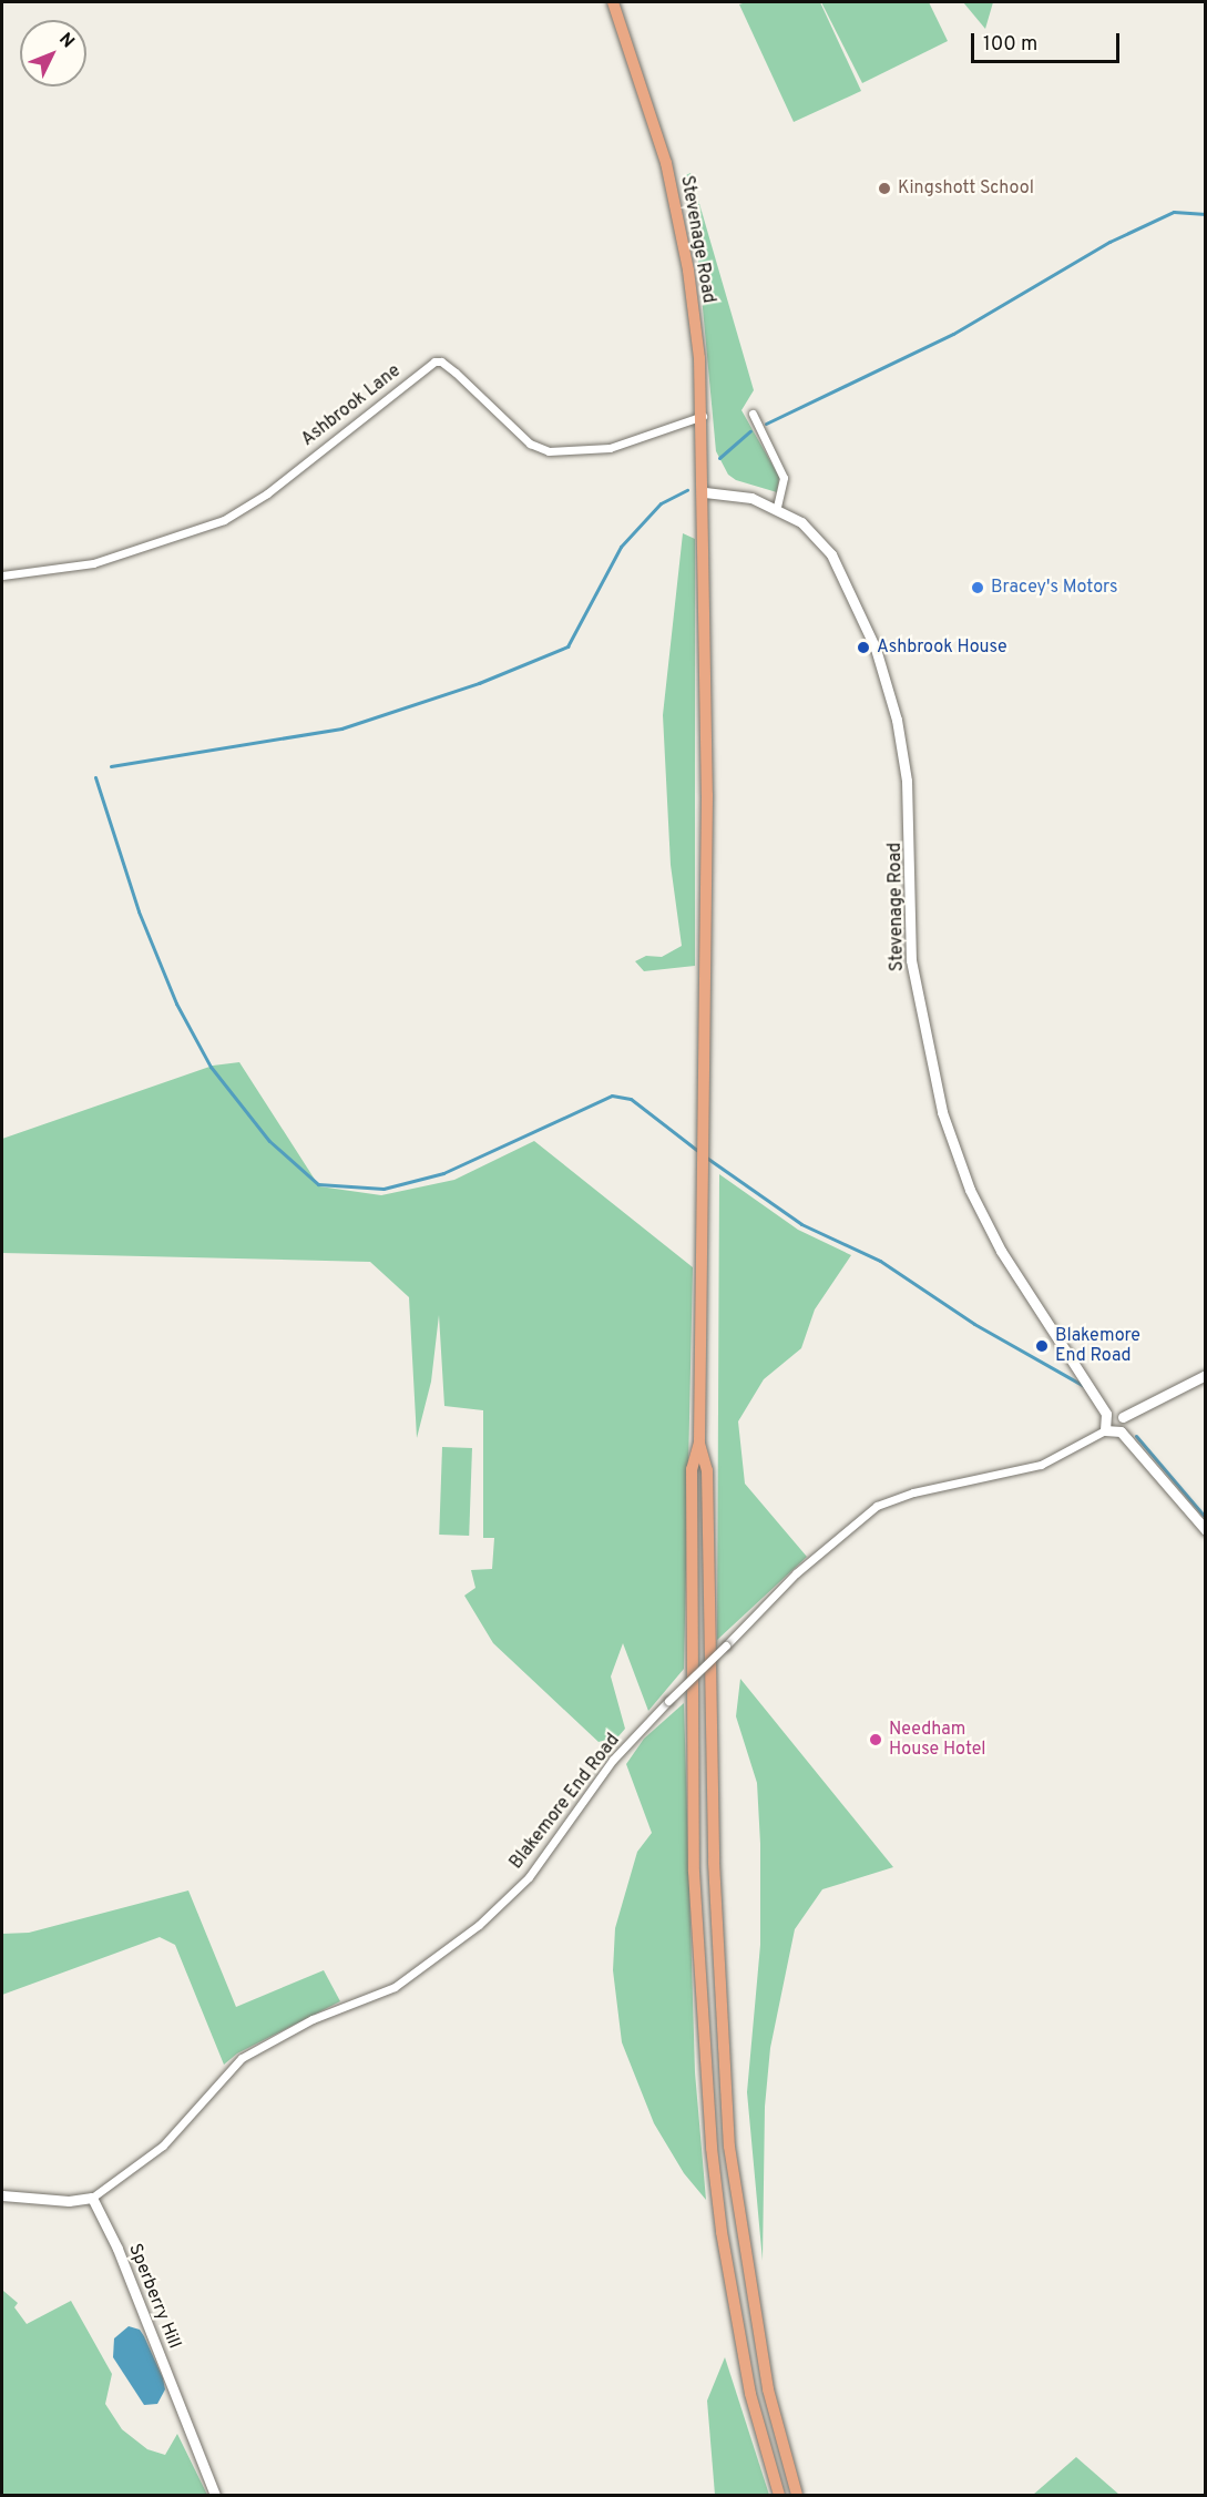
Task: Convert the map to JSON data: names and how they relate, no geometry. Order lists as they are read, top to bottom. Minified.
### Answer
{"streets":{"main road":["Stevenage Road"],"street":["Ashbrook Lane","Blakemore End Road","Sperberry Hill"]},"crossings":[["Stevenage Road","Ashbrook Lane"],["Blakemore End Road","Sperberry Hill"]],"places":["Kingshott School","Bracey's Motors","Ashbrook House","Blakemore End Road","Needham House Hotel"],"scale_bar":"100 m","north":"top right"}
